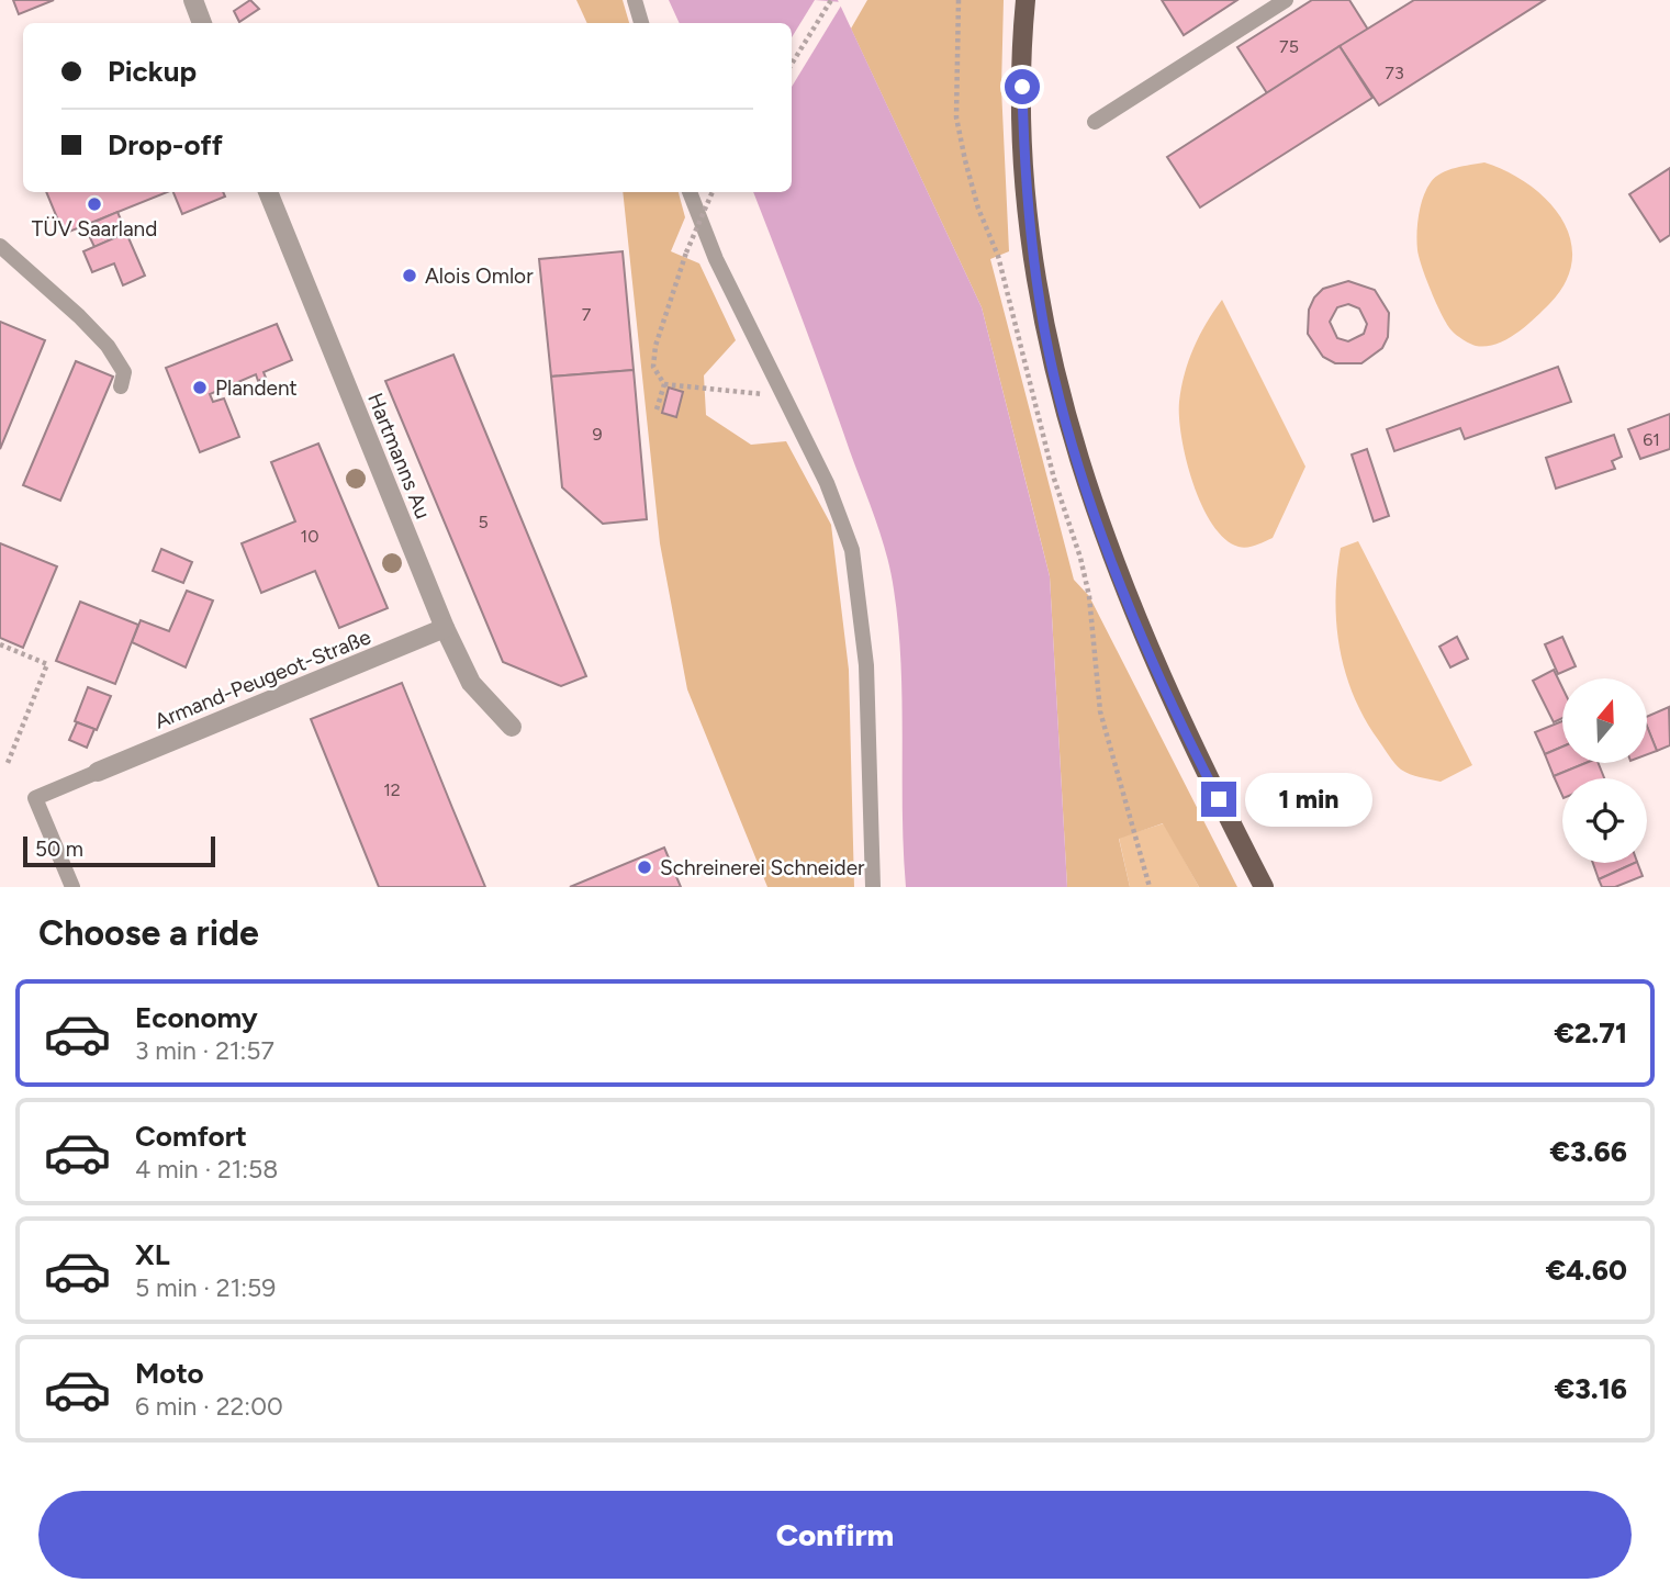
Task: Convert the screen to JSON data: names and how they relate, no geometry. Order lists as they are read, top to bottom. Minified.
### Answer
{"streets":{"street":["Hartmanns Au","Armand-Peugeot-Straße"]},"crossings":[["Hartmanns Au","Armand-Peugeot-Straße"]],"places":["TÜV Saarland","Alois Omlor","Plandent","Schreinerei Schneider"],"house_numbers":["75","73","7","9","61","5","10","12"],"scale_bar":"50 m","north":"top","page":{"banner":["Pickup","Drop-off"],"bubble":"1 min","scale":"50 m","heading":"Choose a ride","list":[{"name":"Economy","note":"3 min · 21:57","value":"€2.71"},{"name":"Comfort","note":"4 min · 21:58","value":"€3.66"},{"name":"XL","note":"5 min · 21:59","value":"€4.60"},{"name":"Moto","note":"6 min · 22:00","value":"€3.16"}],"buttons":"Confirm"}}
